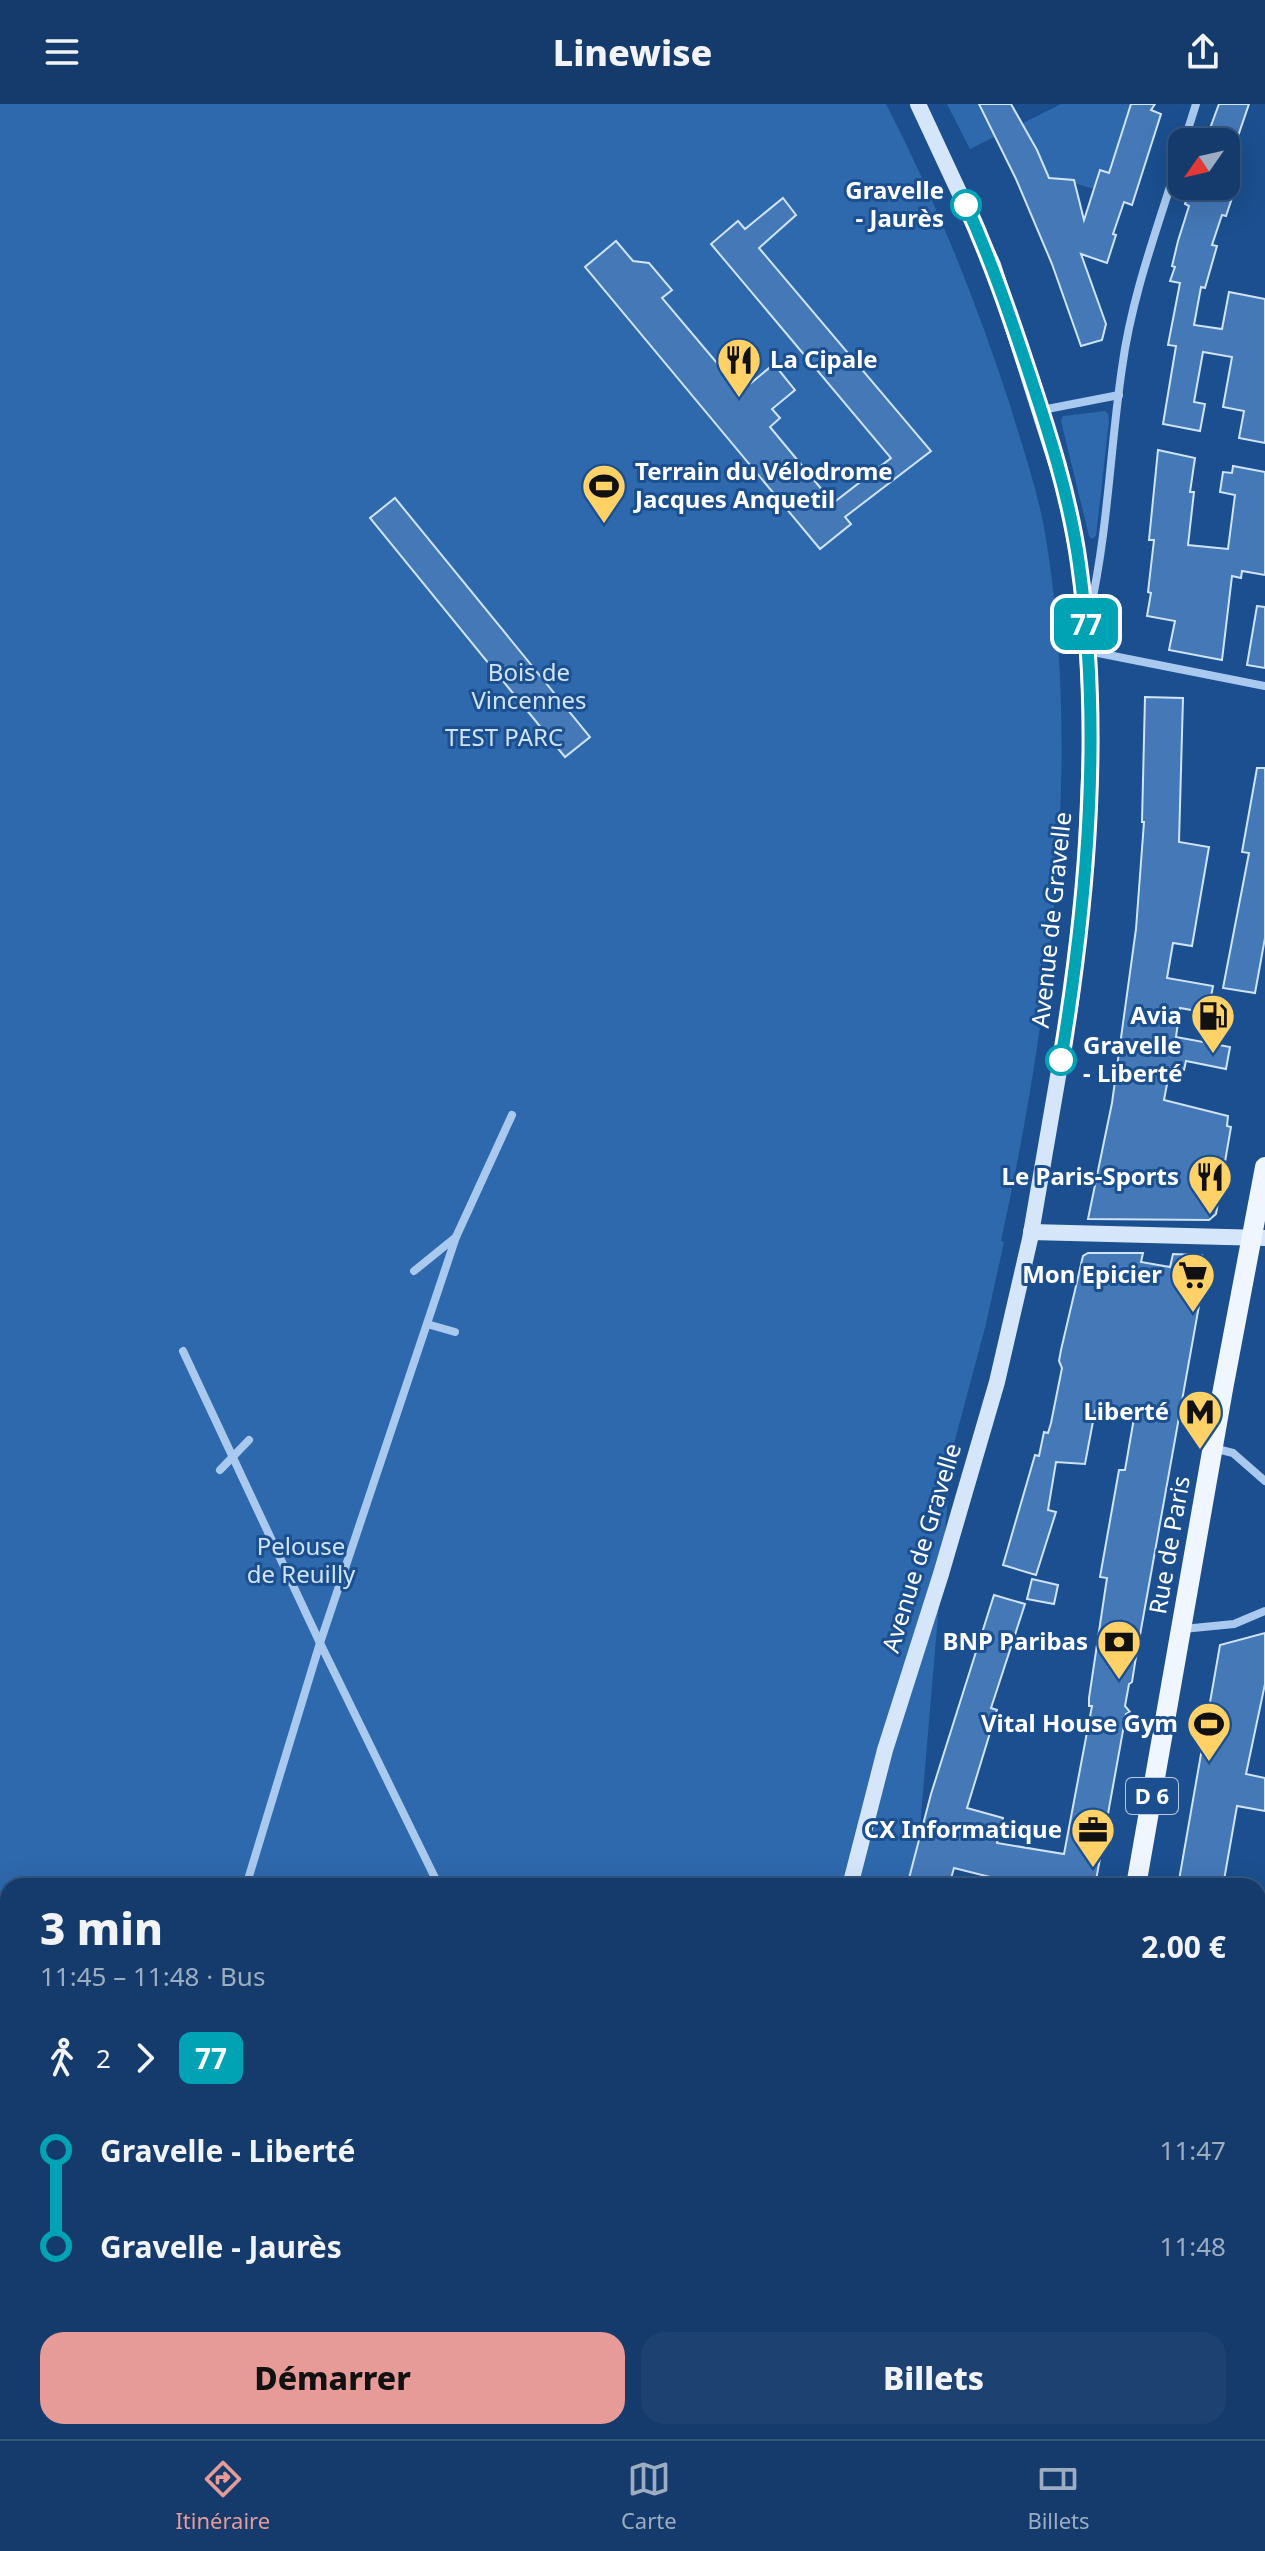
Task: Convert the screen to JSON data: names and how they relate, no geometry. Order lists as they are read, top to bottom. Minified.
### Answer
{"streets":{"main road":["Rue de Paris","D 6"],"street":["Avenue de Gravelle"]},"parks":["Bois de Vincennes","TEST PARC","Pelouse de Reuilly"],"places":{"other":["Gravelle - Jaurès","Gravelle - Liberté"],"restaurant":["La Cipale","Le Paris-Sports"],"sports":["Terrain du Vélodrome Jacques Anquetil","Vital House Gym"],"fuel station":["Avia"],"supermarket":["Mon Epicier"],"metro station":["Liberté"],"bank":["BNP Paribas"],"office":["CX Informatique"]},"lines":["bus line 77"],"north":"bottom left","page":{"header":"Linewise","on_map":"77","heading":["3 min","11:45 – 11:48 · Bus","2.00 €"],"legs":["2","77"],"list":[{"name":"Gravelle - Liberté","value":"11:47"},{"name":"Gravelle - Jaurès","value":"11:48"}],"buttons":["Démarrer","Billets"],"tabs":["Itinéraire","Carte","Billets"]}}
